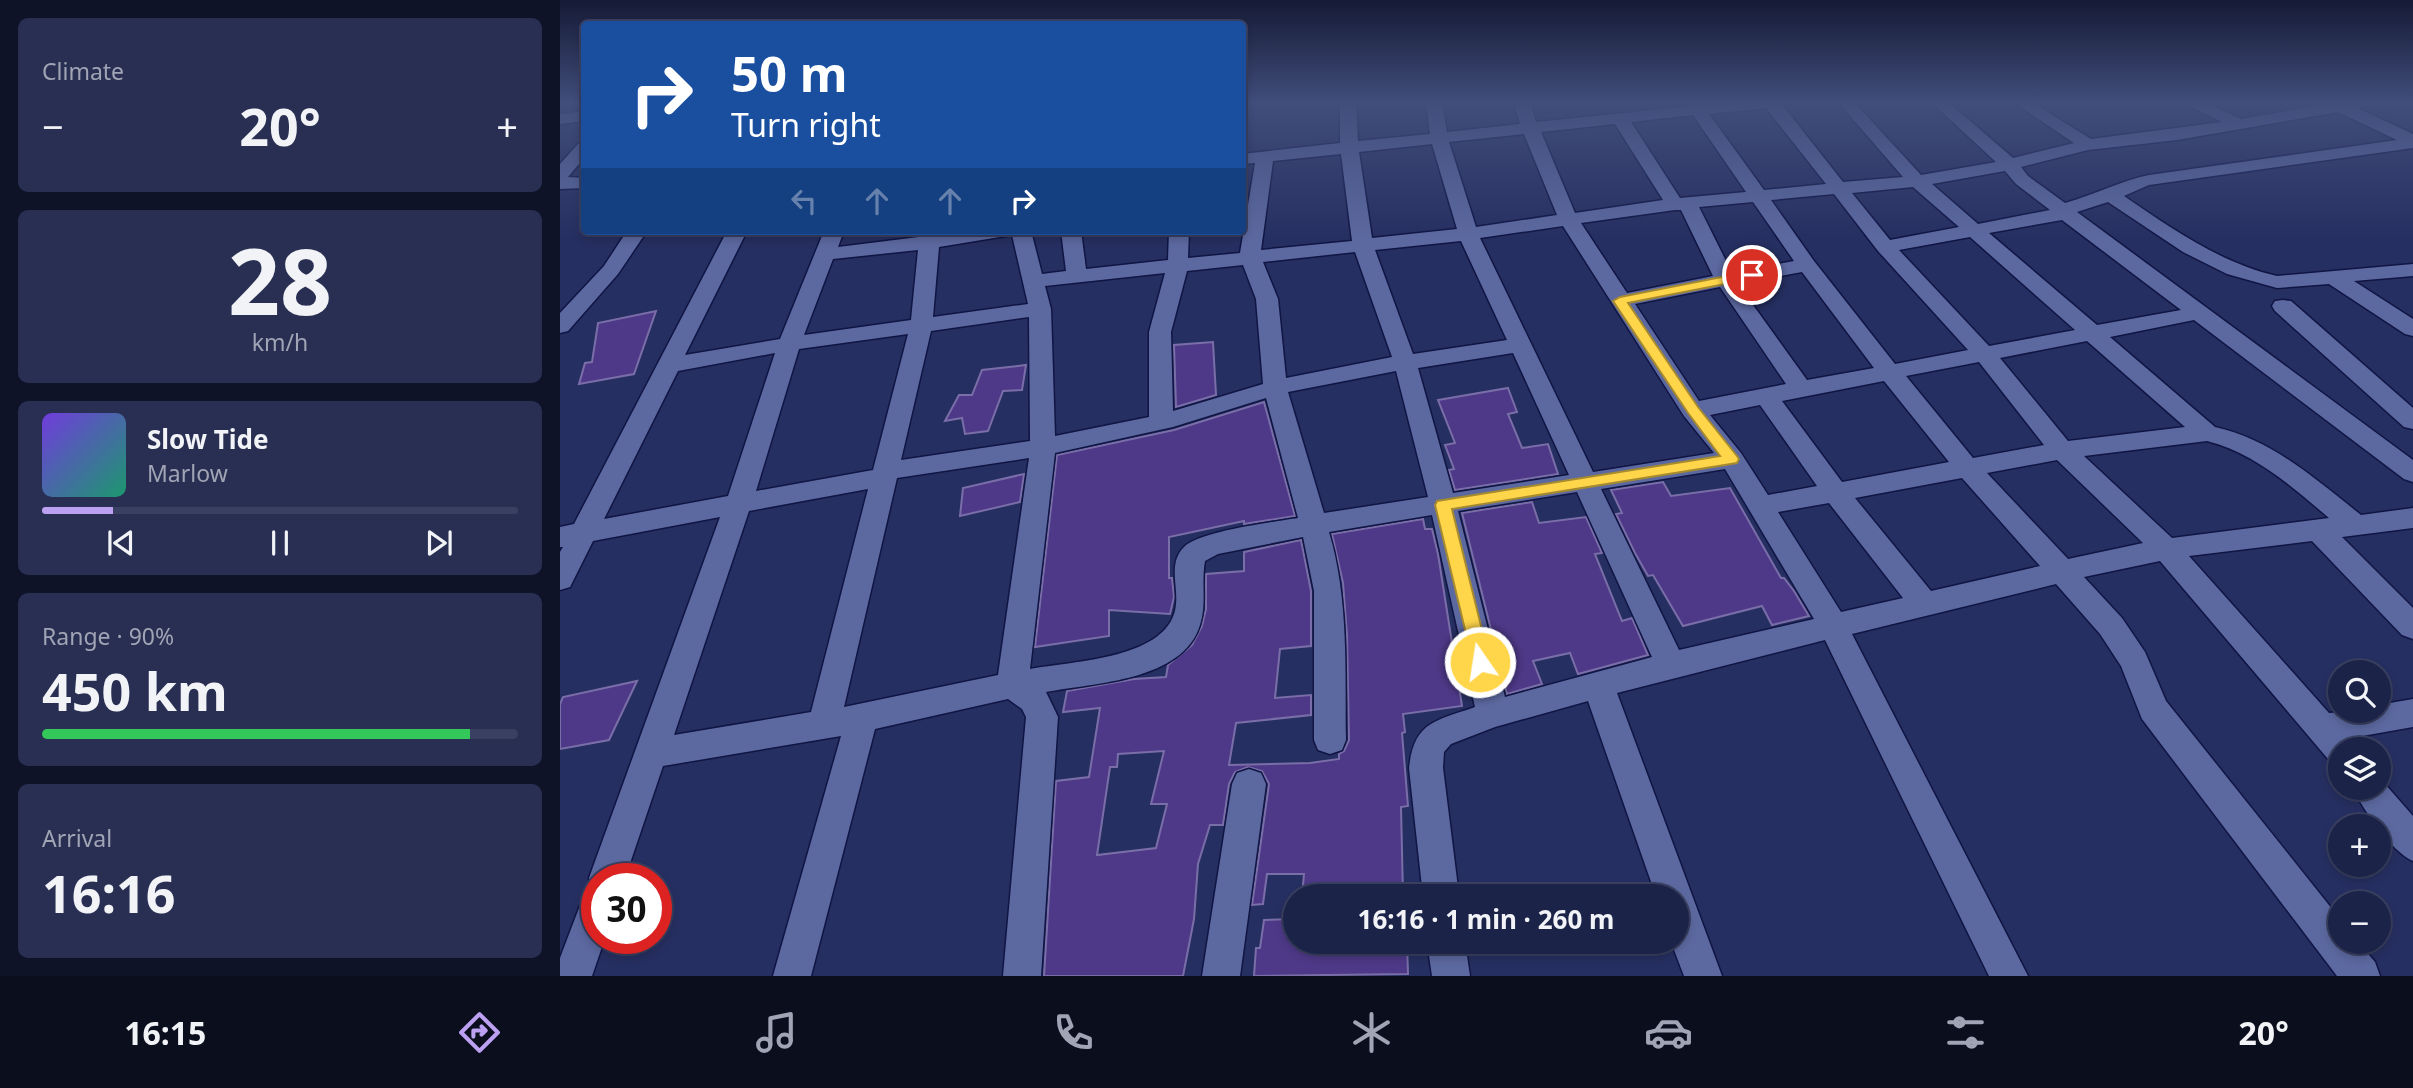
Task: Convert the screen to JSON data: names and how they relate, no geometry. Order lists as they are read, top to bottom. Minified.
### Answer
{"page":{"tile":["Climate",["28","km/h"],["Range · 90%","450 km"],["Arrival","16:16"]],"turn":["50 m","Turn right"],"heat":["−","20°","+"],"song":["Slow Tide","Marlow"],"map_buttons":["+","−"],"limit":"30","trip":"16:16 · 1 min · 260 m","tabs":["16:15","20°"]}}
